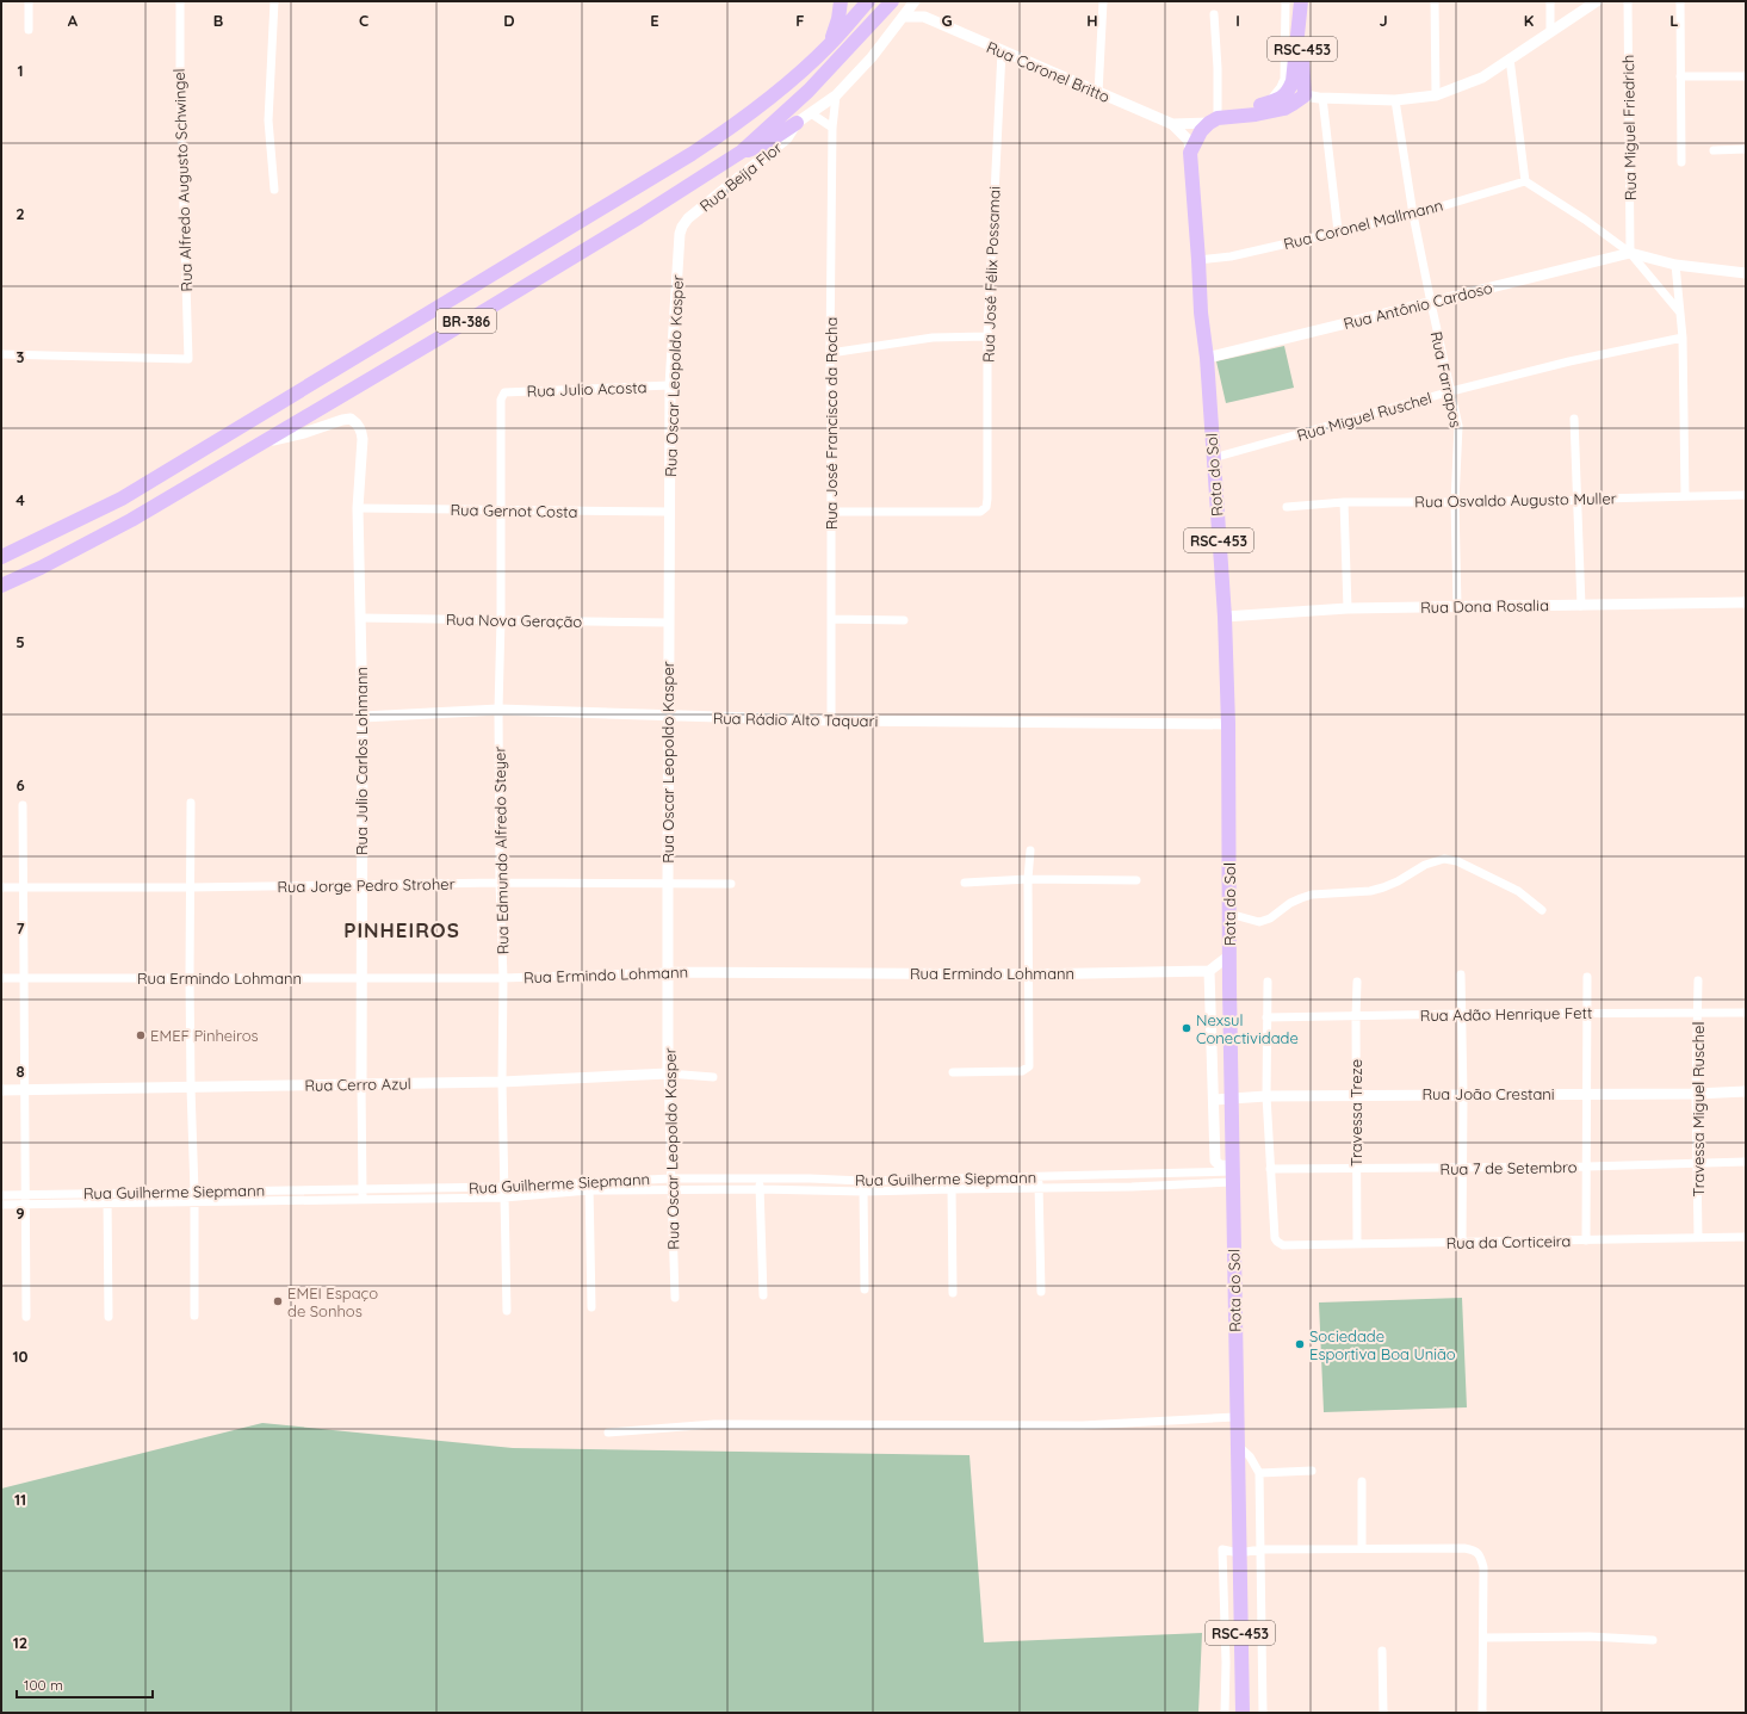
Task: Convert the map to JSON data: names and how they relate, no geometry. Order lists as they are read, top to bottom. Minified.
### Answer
{"streets":{"highway":["RSC-453","BR-386","Rota do Sol"],"street":["Rua Coronel Britto","Rua Miguel Friedrich","Rua Beija Flor","Rua Alfredo Augusto Schwingel","Rua Coronel Mallmann","Rua José Félix Possamai","Rua Antônio Cardoso","Rua Oscar Leopoldo Kasper","Rua Farrapos","Rua Julio Acosta","Rua Miguel Ruschel","Rua José Francisco da Rocha","Rua Osvaldo Augusto Muller","Rua Gernot Costa","Rua Dona Rosalia","Rua Nova Geração","Rua Rádio Alto Taquari","Rua Julio Carlos Lohmann","Rua Edmundo Alfredo Steyer","Rua Jorge Pedro Stroher","Rua Ermindo Lohmann","Rua Adão Henrique Fett","Rua Cerro Azul","Rua João Crestani","Travessa Miguel Ruschel","Travessa Treze","Rua 7 de Setembro","Rua Guilherme Siepmann","Rua da Corticeira"]},"crossings":[["Rua Coronel Britto","Rua José Félix Possamai"],["Rua Miguel Friedrich","Rua Antônio Cardoso"],["Rua Beija Flor","Rua Oscar Leopoldo Kasper"],["Rua Coronel Mallmann","Rua Farrapos"],["Rua Coronel Mallmann","Rota do Sol"],["Rua José Félix Possamai","Rua José Francisco da Rocha"],["Rua Antônio Cardoso","Rua Farrapos"],["Rua Antônio Cardoso","Rota do Sol"],["BR-386","Rua Julio Carlos Lohmann"],["Rua Oscar Leopoldo Kasper","Rua Julio Acosta"],["Rua Oscar Leopoldo Kasper","Rua Gernot Costa"],["Rua Oscar Leopoldo Kasper","Rua Nova Geração"],["Rua Oscar Leopoldo Kasper","Rua Rádio Alto Taquari"],["Rua Oscar Leopoldo Kasper","Rua Jorge Pedro Stroher"],["Rua Oscar Leopoldo Kasper","Rua Ermindo Lohmann"],["Rua Oscar Leopoldo Kasper","Rua Cerro Azul"],["Rua Oscar Leopoldo Kasper","Rua Guilherme Siepmann"],["Rua Farrapos","Rua Miguel Ruschel"],["Rua Farrapos","Rua Osvaldo Augusto Muller"],["Rua Farrapos","Rua Dona Rosalia"],["Rua Julio Acosta","Rua Edmundo Alfredo Steyer"],["Rua Miguel Ruschel","Rota do Sol"],["Rua José Francisco da Rocha","Rua Rádio Alto Taquari"],["Rota do Sol","Rua Dona Rosalia"],["Rota do Sol","Rua Rádio Alto Taquari"],["Rota do Sol","Rua João Crestani"],["Rota do Sol","Rua Guilherme Siepmann"],["Rua Gernot Costa","Rua Julio Carlos Lohmann"],["Rua Gernot Costa","Rua Edmundo Alfredo Steyer"],["Rua Nova Geração","Rua Julio Carlos Lohmann"],["Rua Nova Geração","Rua Edmundo Alfredo Steyer"],["Rua Rádio Alto Taquari","Rua Julio Carlos Lohmann"],["Rua Rádio Alto Taquari","Rua Edmundo Alfredo Steyer"],["Rua Julio Carlos Lohmann","Rua Jorge Pedro Stroher"],["Rua Julio Carlos Lohmann","Rua Ermindo Lohmann"],["Rua Julio Carlos Lohmann","Rua Cerro Azul"],["Rua Julio Carlos Lohmann","Rua Guilherme Siepmann"],["Rua Edmundo Alfredo Steyer","Rua Jorge Pedro Stroher"],["Rua Edmundo Alfredo Steyer","Rua Ermindo Lohmann"],["Rua Edmundo Alfredo Steyer","Rua Cerro Azul"],["Rua Edmundo Alfredo Steyer","Rua Guilherme Siepmann"],["Rua Adão Henrique Fett","Travessa Miguel Ruschel"],["Rua Adão Henrique Fett","Travessa Treze"],["Rua João Crestani","Travessa Miguel Ruschel"],["Rua João Crestani","Travessa Treze"],["Travessa Miguel Ruschel","Rua 7 de Setembro"],["Travessa Miguel Ruschel","Rua da Corticeira"],["Travessa Treze","Rua 7 de Setembro"],["Travessa Treze","Rua da Corticeira"],["Rua 7 de Setembro","Rua da Corticeira"]],"districts":["PINHEIROS"],"places":["Nexsul Conectividade","EMEF Pinheiros","EMEI Espaço de Sonhos","Sociedade Esportiva Boa União"],"scale_bar":"100 m","grid":{"columns":["A","B","C","D","E","F","G","H","I","J","K","L"],"rows":["1","2","3","4","5","6","7","8","9","10","11","12"]}}
